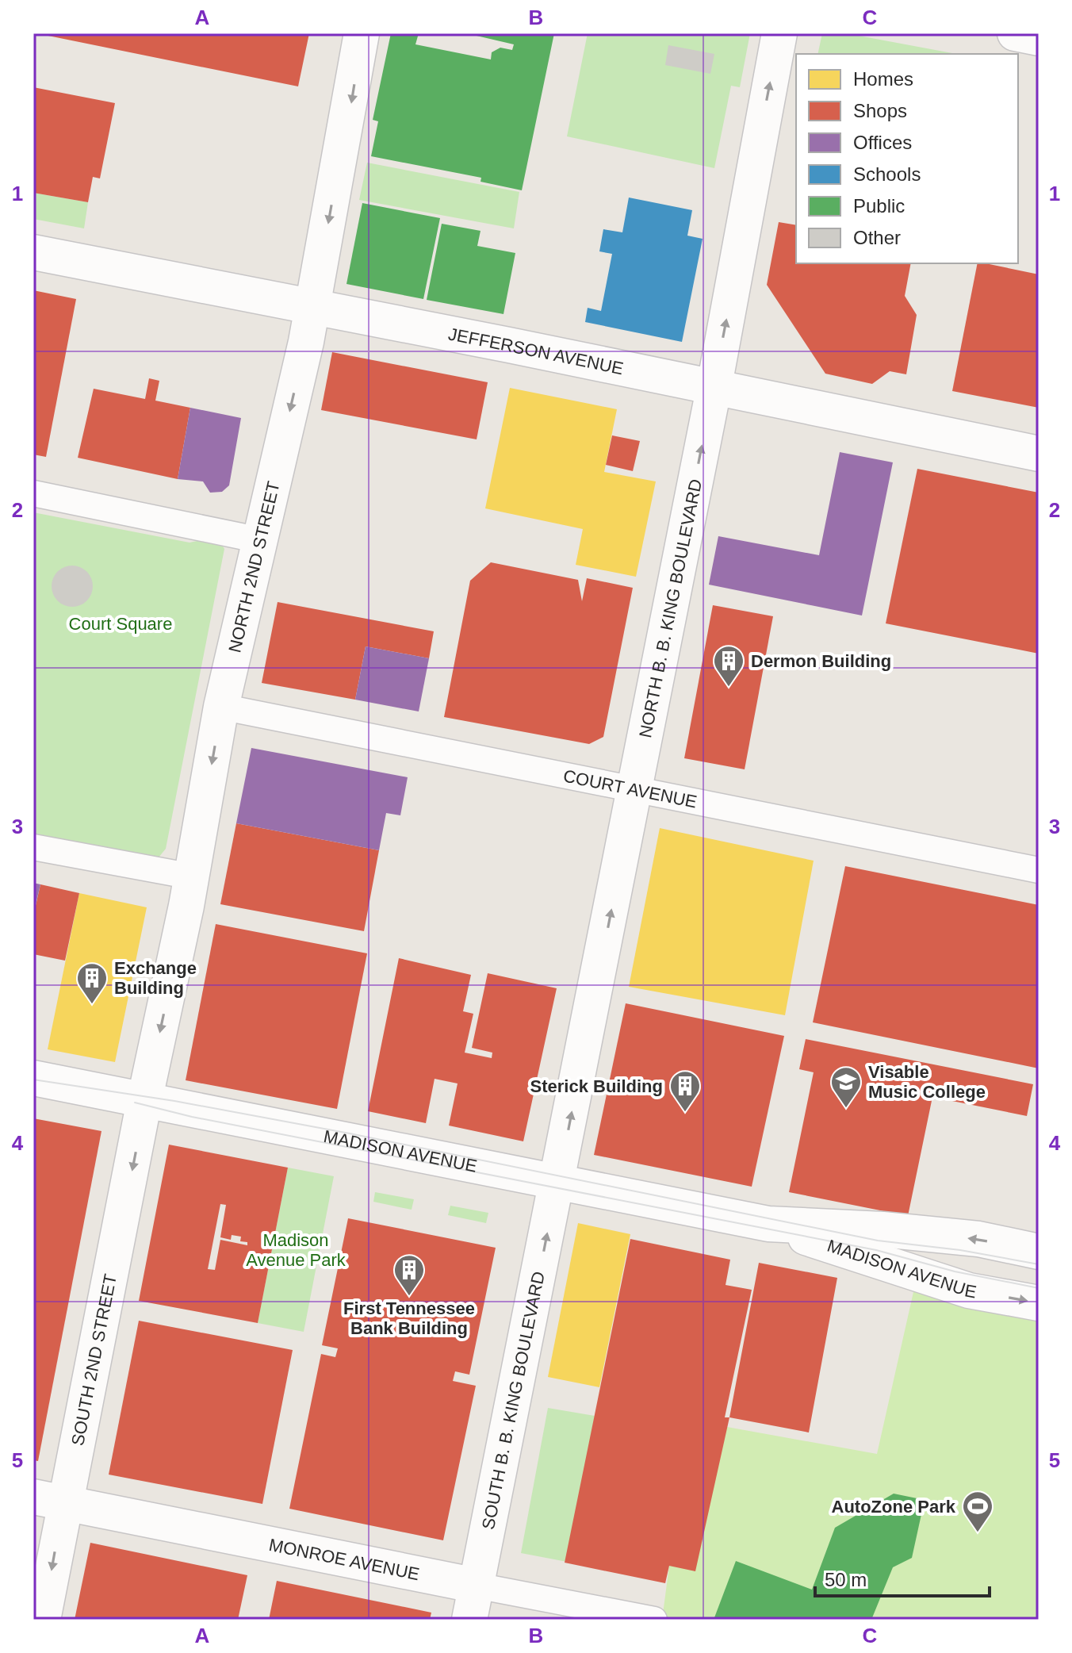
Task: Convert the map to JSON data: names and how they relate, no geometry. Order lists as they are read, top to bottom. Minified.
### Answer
{"streets":{"main road":["JEFFERSON AVENUE","NORTH 2ND STREET","NORTH B. B. KING BOULEVARD","MADISON AVENUE","SOUTH 2ND STREET","SOUTH B. B. KING BOULEVARD","MONROE AVENUE"],"street":["COURT AVENUE"]},"crossings":[["JEFFERSON AVENUE","NORTH 2ND STREET"],["JEFFERSON AVENUE","NORTH B. B. KING BOULEVARD"],["NORTH 2ND STREET","COURT AVENUE"],["NORTH 2ND STREET","MADISON AVENUE"],["NORTH 2ND STREET","SOUTH 2ND STREET"],["NORTH B. B. KING BOULEVARD","COURT AVENUE"],["NORTH B. B. KING BOULEVARD","MADISON AVENUE"],["NORTH B. B. KING BOULEVARD","SOUTH B. B. KING BOULEVARD"],["MADISON AVENUE","SOUTH 2ND STREET"],["MADISON AVENUE","SOUTH B. B. KING BOULEVARD"],["SOUTH 2ND STREET","MONROE AVENUE"],["SOUTH B. B. KING BOULEVARD","MONROE AVENUE"]],"one_way":["NORTH 2ND STREET","NORTH B. B. KING BOULEVARD","SOUTH 2ND STREET","SOUTH B. B. KING BOULEVARD"],"parks":["Court Square","Madison Avenue Park"],"places":{"building":["Dermon Building","Exchange Building","Sterick Building","First Tennessee Bank Building"],"school or university":["Visable Music College"],"sports":["AutoZone Park"]},"legend":["Homes","Shops","Offices","Schools","Public","Other"],"scale_bar":"50 m","grid":{"columns":["A","B","C"],"rows":["1","2","3","4","5"]}}
